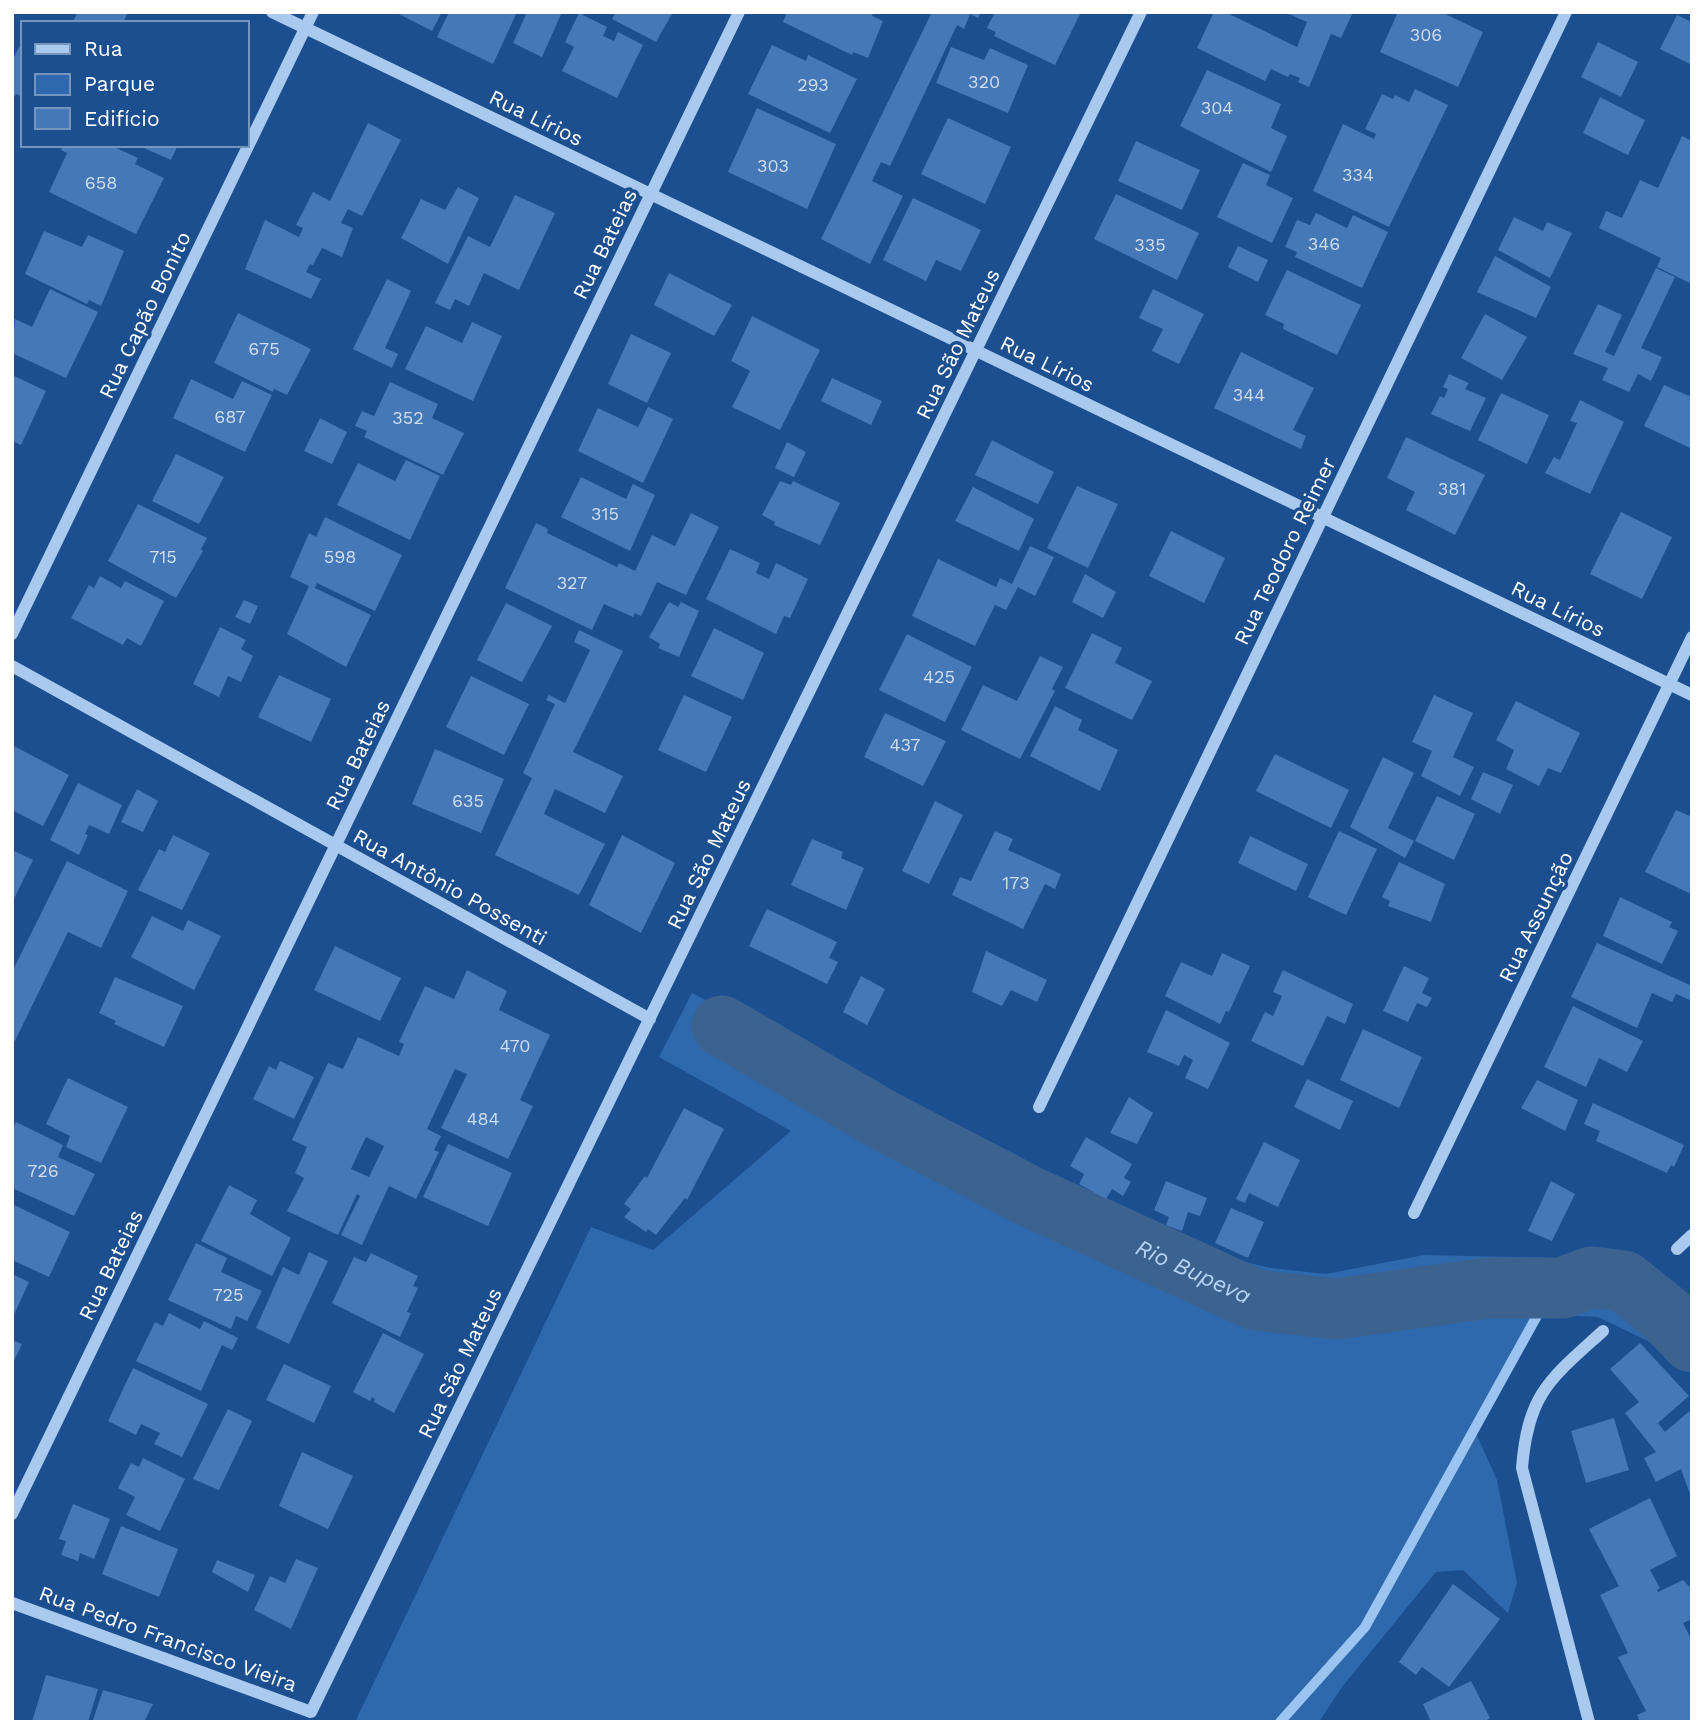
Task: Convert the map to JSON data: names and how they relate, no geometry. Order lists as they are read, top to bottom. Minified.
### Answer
{"streets":{"street":["Rua Lírios","Rua Bateias","Rua Capão Bonito","Rua São Mateus","Rua Teodoro Reimer","Rua Antônio Possenti","Rua Assunção","Rua Pedro Francisco Vieira"]},"crossings":[["Rua Lírios","Rua Bateias"],["Rua Lírios","Rua Capão Bonito"],["Rua Lírios","Rua São Mateus"],["Rua Lírios","Rua Teodoro Reimer"],["Rua Lírios","Rua Assunção"],["Rua Bateias","Rua Antônio Possenti"],["Rua São Mateus","Rua Antônio Possenti"],["Rua São Mateus","Rua Pedro Francisco Vieira"]],"water":["Rio Bupeva"],"house_numbers":["306","320","293","304","303","334","658","346","335","675","344","687","352","381","315","715","598","327","425","437","635","173","470","484","726","725"],"legend":["Rua","Parque","Edifício"]}
